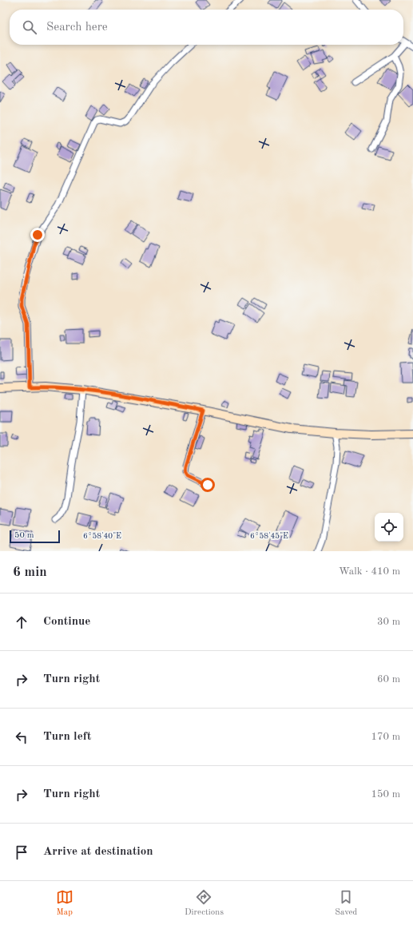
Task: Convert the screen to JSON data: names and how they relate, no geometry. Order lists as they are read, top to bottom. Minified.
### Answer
{"scale_bar":"50 m","page":{"search":"Search here","scale":"50 m","heading":["6 min","Walk · 410 m"],"list":[["Continue","30 m"],["Turn right","60 m"],["Turn left","170 m"],["Turn right","150 m"],"Arrive at destination"],"nav":["Map","Directions","Saved"]},"coordinates":["6°58'40\"E","6°58'45\"E"]}
